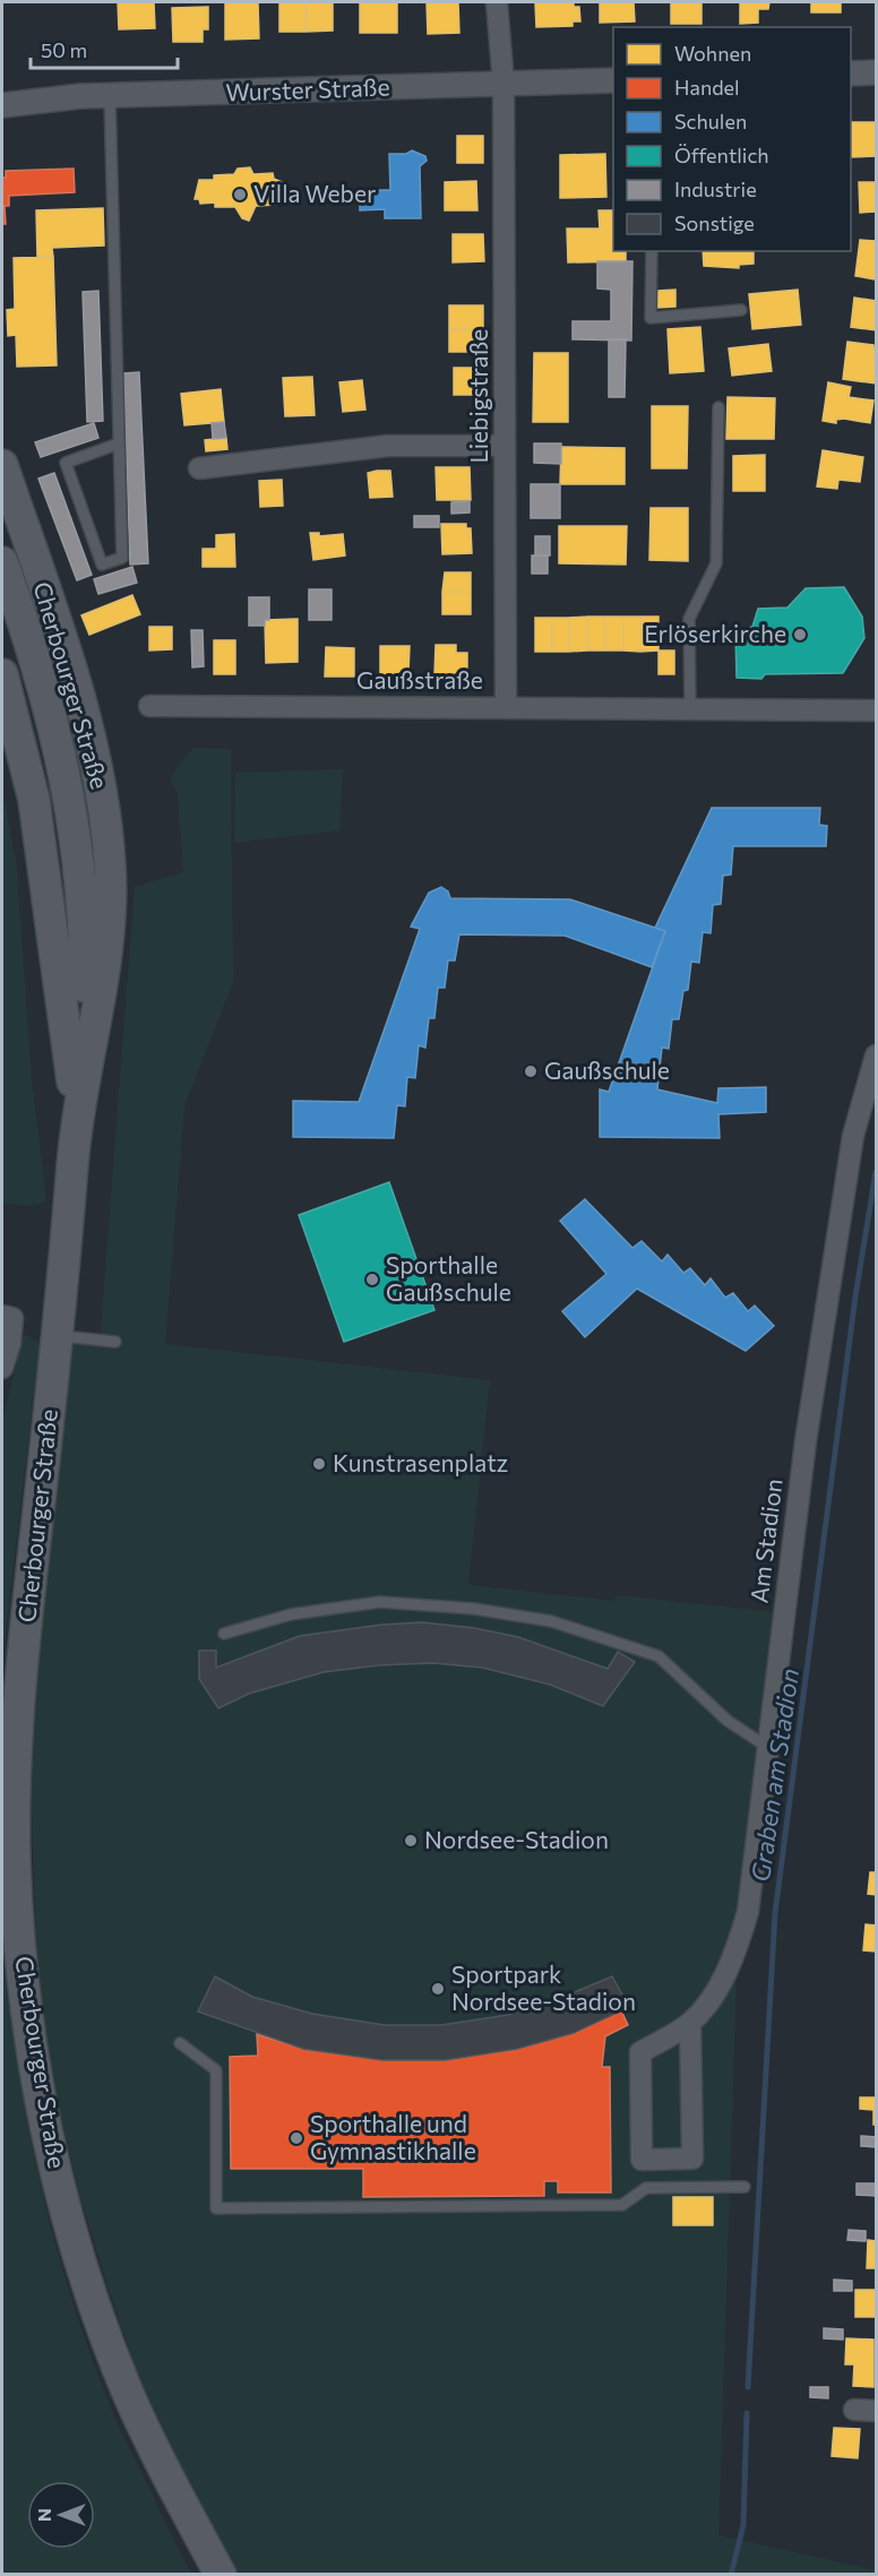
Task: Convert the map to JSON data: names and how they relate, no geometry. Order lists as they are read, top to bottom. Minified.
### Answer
{"streets":{"main road":["Cherbourger Straße"],"street":["Wurster Straße","Liebigstraße","Gaußstraße","Am Stadion"]},"crossings":[["Wurster Straße","Liebigstraße"],["Liebigstraße","Gaußstraße"]],"water":["Graben am Stadion"],"places":["Villa Weber","Erlöserkirche","Gaußschule","Sporthalle Gaußschule","Kunstrasenplatz","Nordsee-Stadion","Sportpark Nordsee-Stadion","Sporthalle und Gymnastikhalle"],"legend":["Wohnen","Handel","Schulen","Öffentlich","Industrie","Sonstige"],"scale_bar":"50 m","north":"left"}
